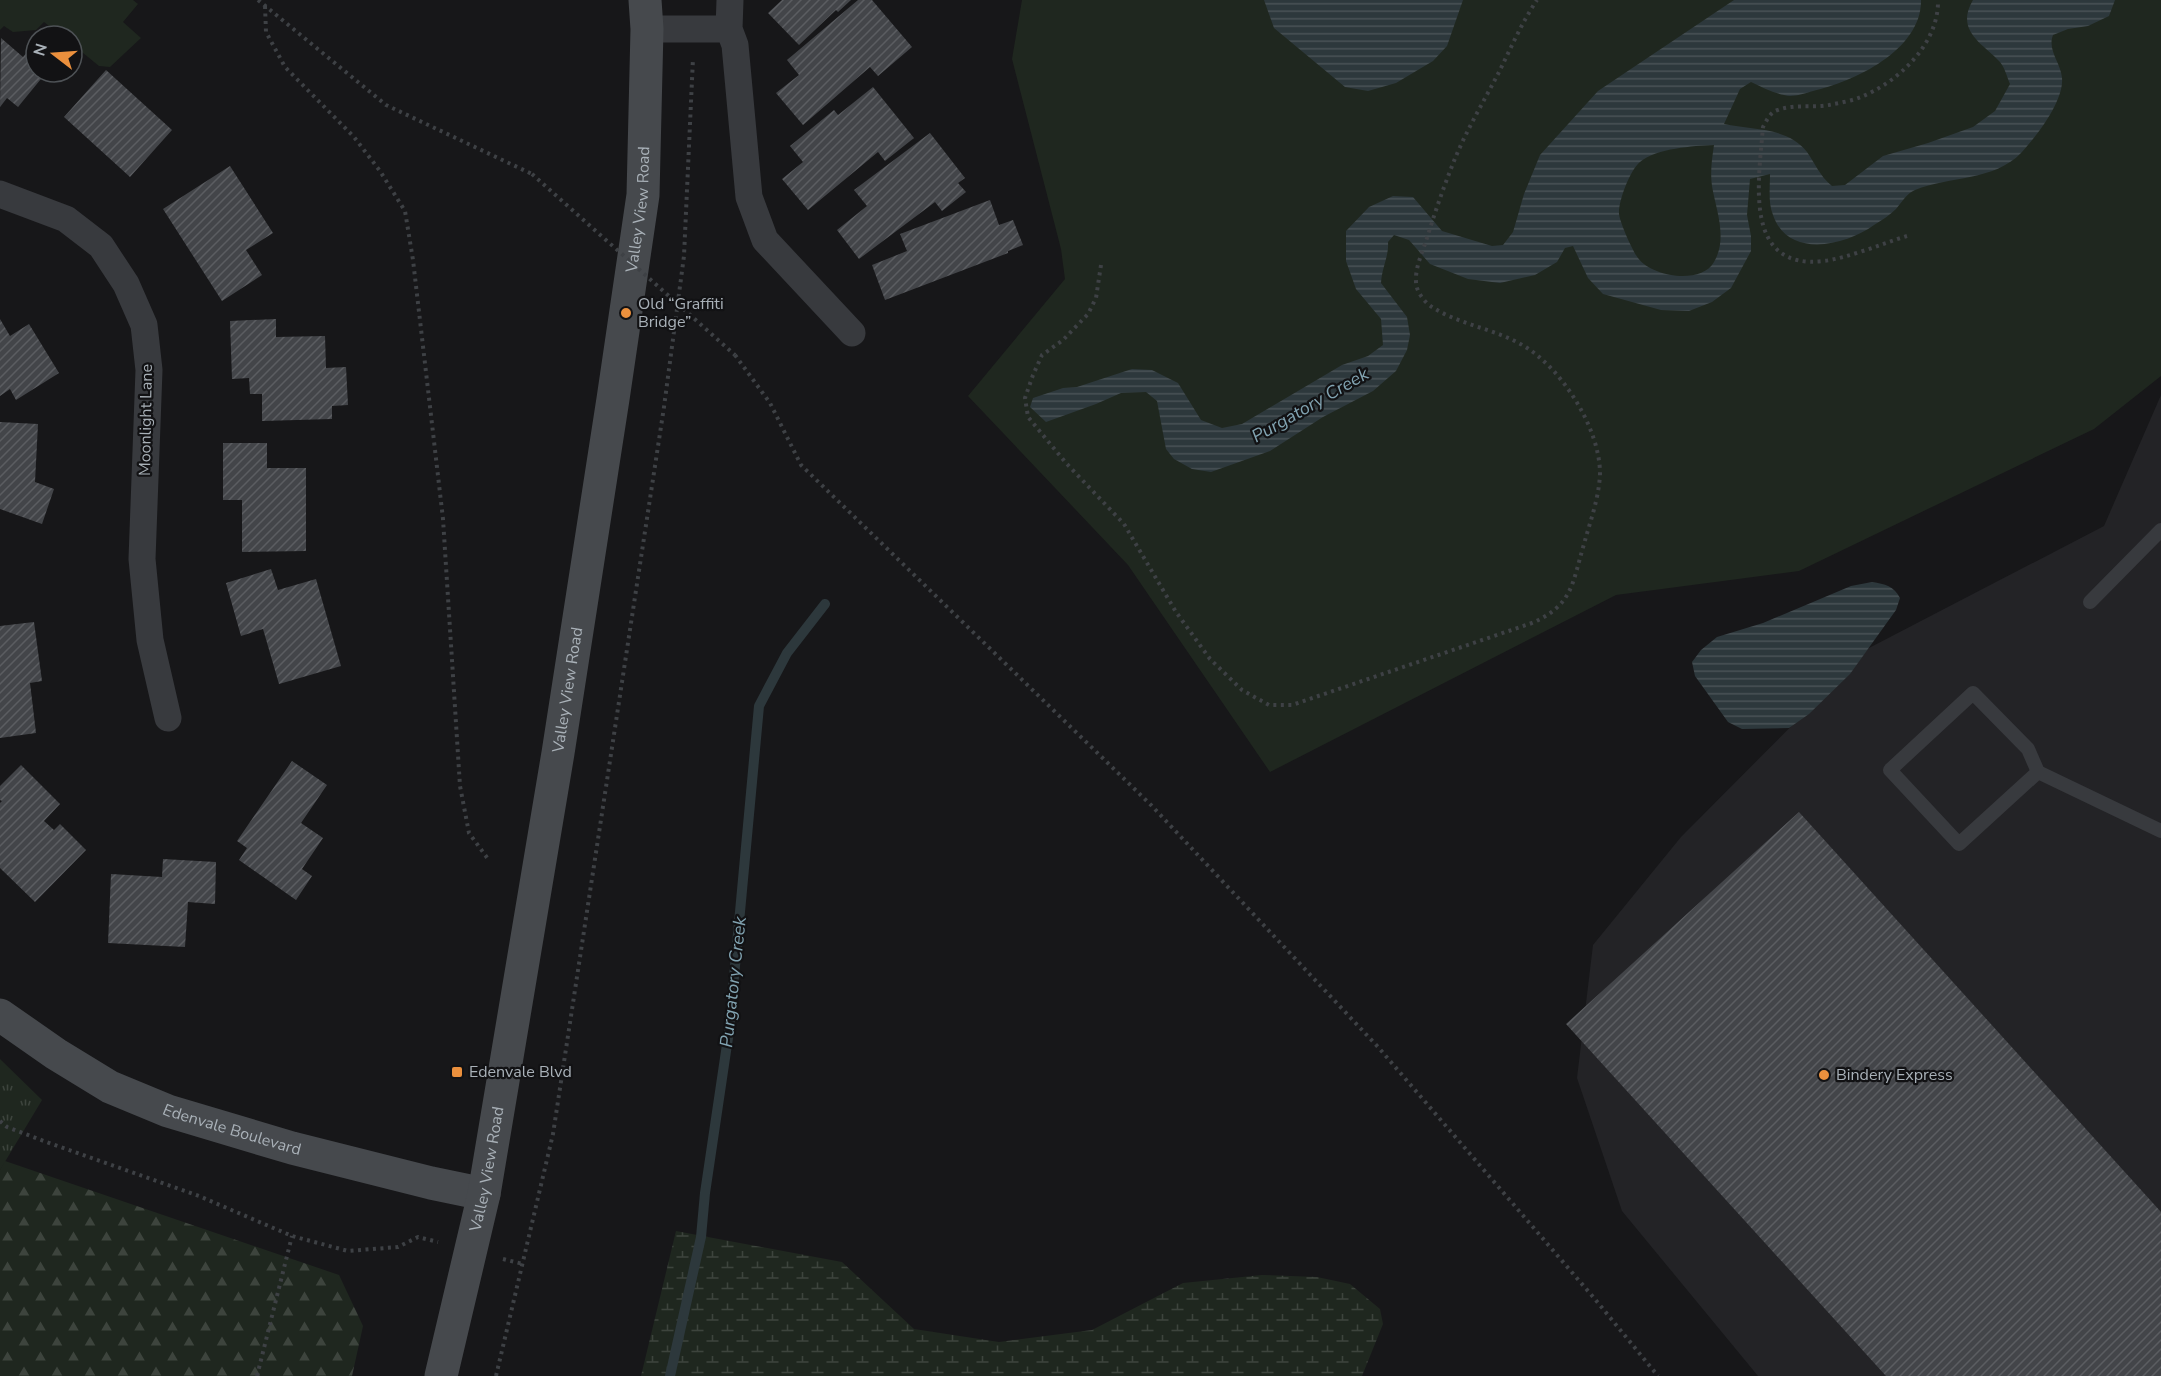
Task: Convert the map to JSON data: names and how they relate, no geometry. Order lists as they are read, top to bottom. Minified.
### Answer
{"streets":{"main road":["Valley View Road","Edenvale Boulevard"],"street":["Moonlight Lane"]},"crossings":[["Valley View Road","Edenvale Boulevard"]],"water":["Purgatory Creek"],"places":{"other":["Old “Graffiti Bridge”","Bindery Express"],"transit":["Edenvale Blvd"]},"north":"left"}
